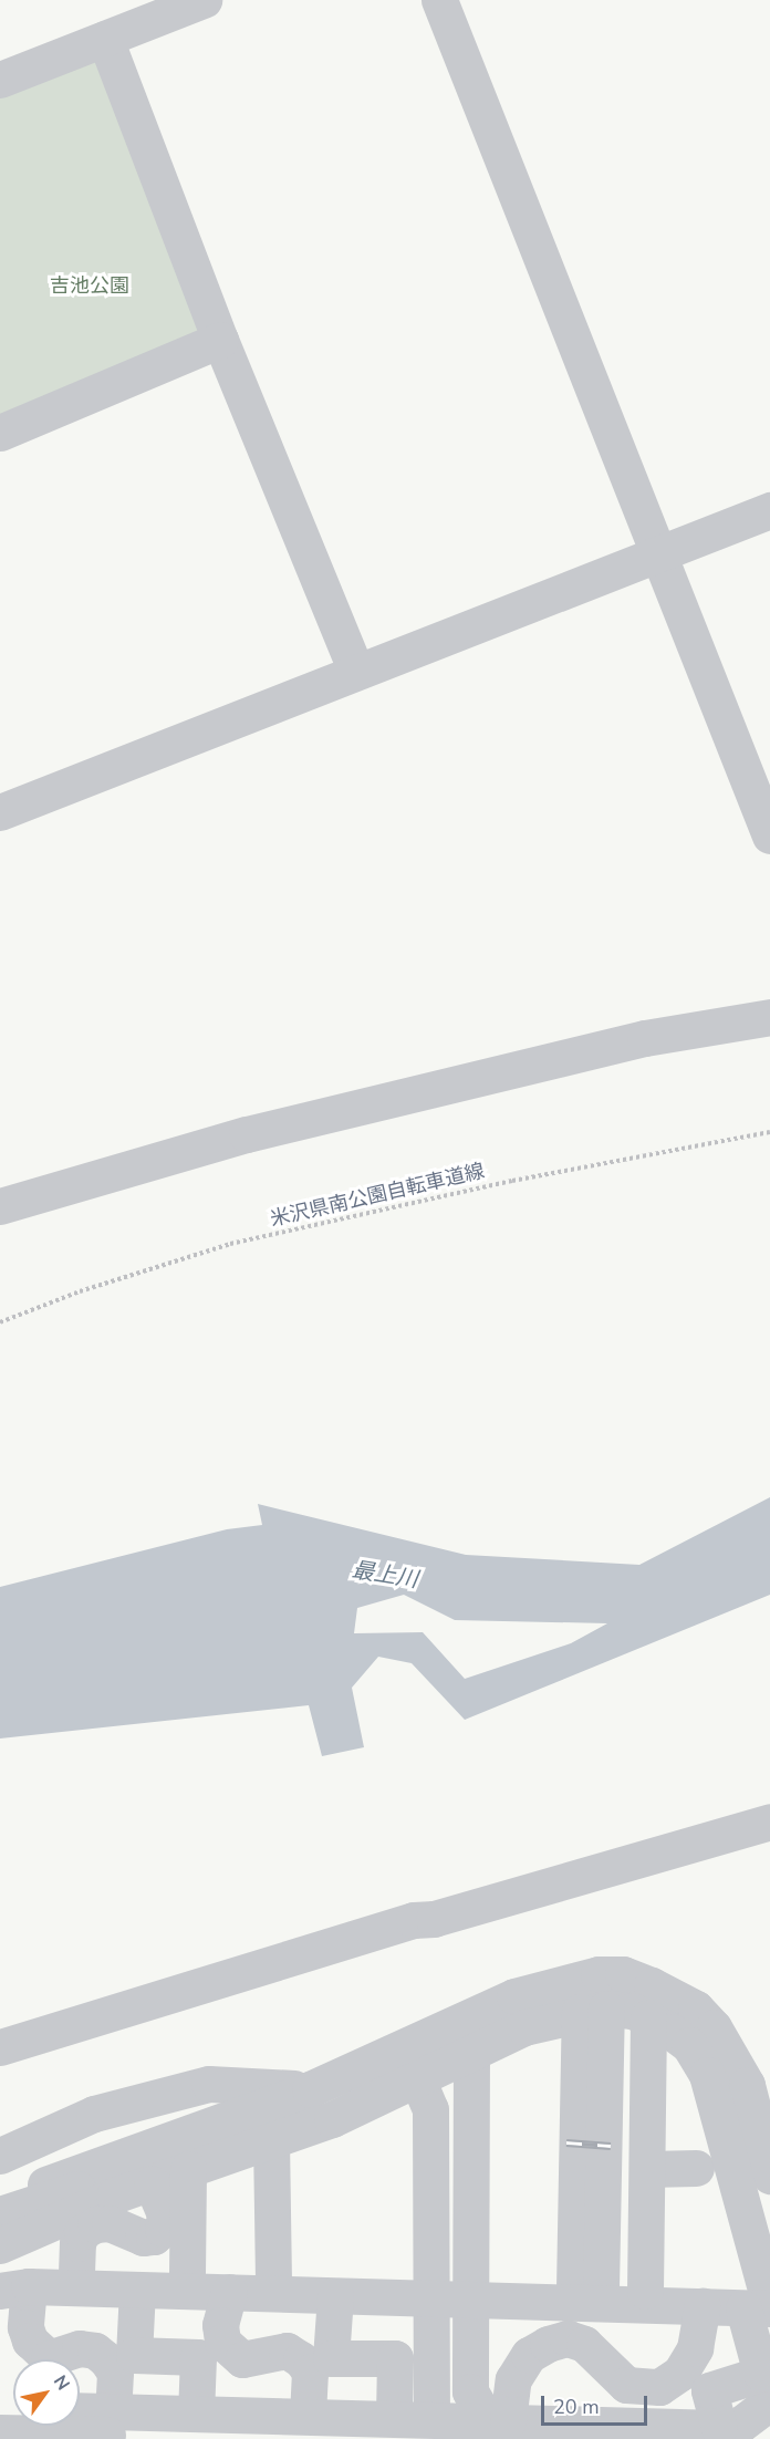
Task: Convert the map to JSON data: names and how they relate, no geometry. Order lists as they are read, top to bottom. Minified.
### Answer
{"streets":{"path":["米沢県南公園自転車道線"]},"water":["最上川"],"parks":["吉池公園"],"scale_bar":"20 m","north":"top right"}
